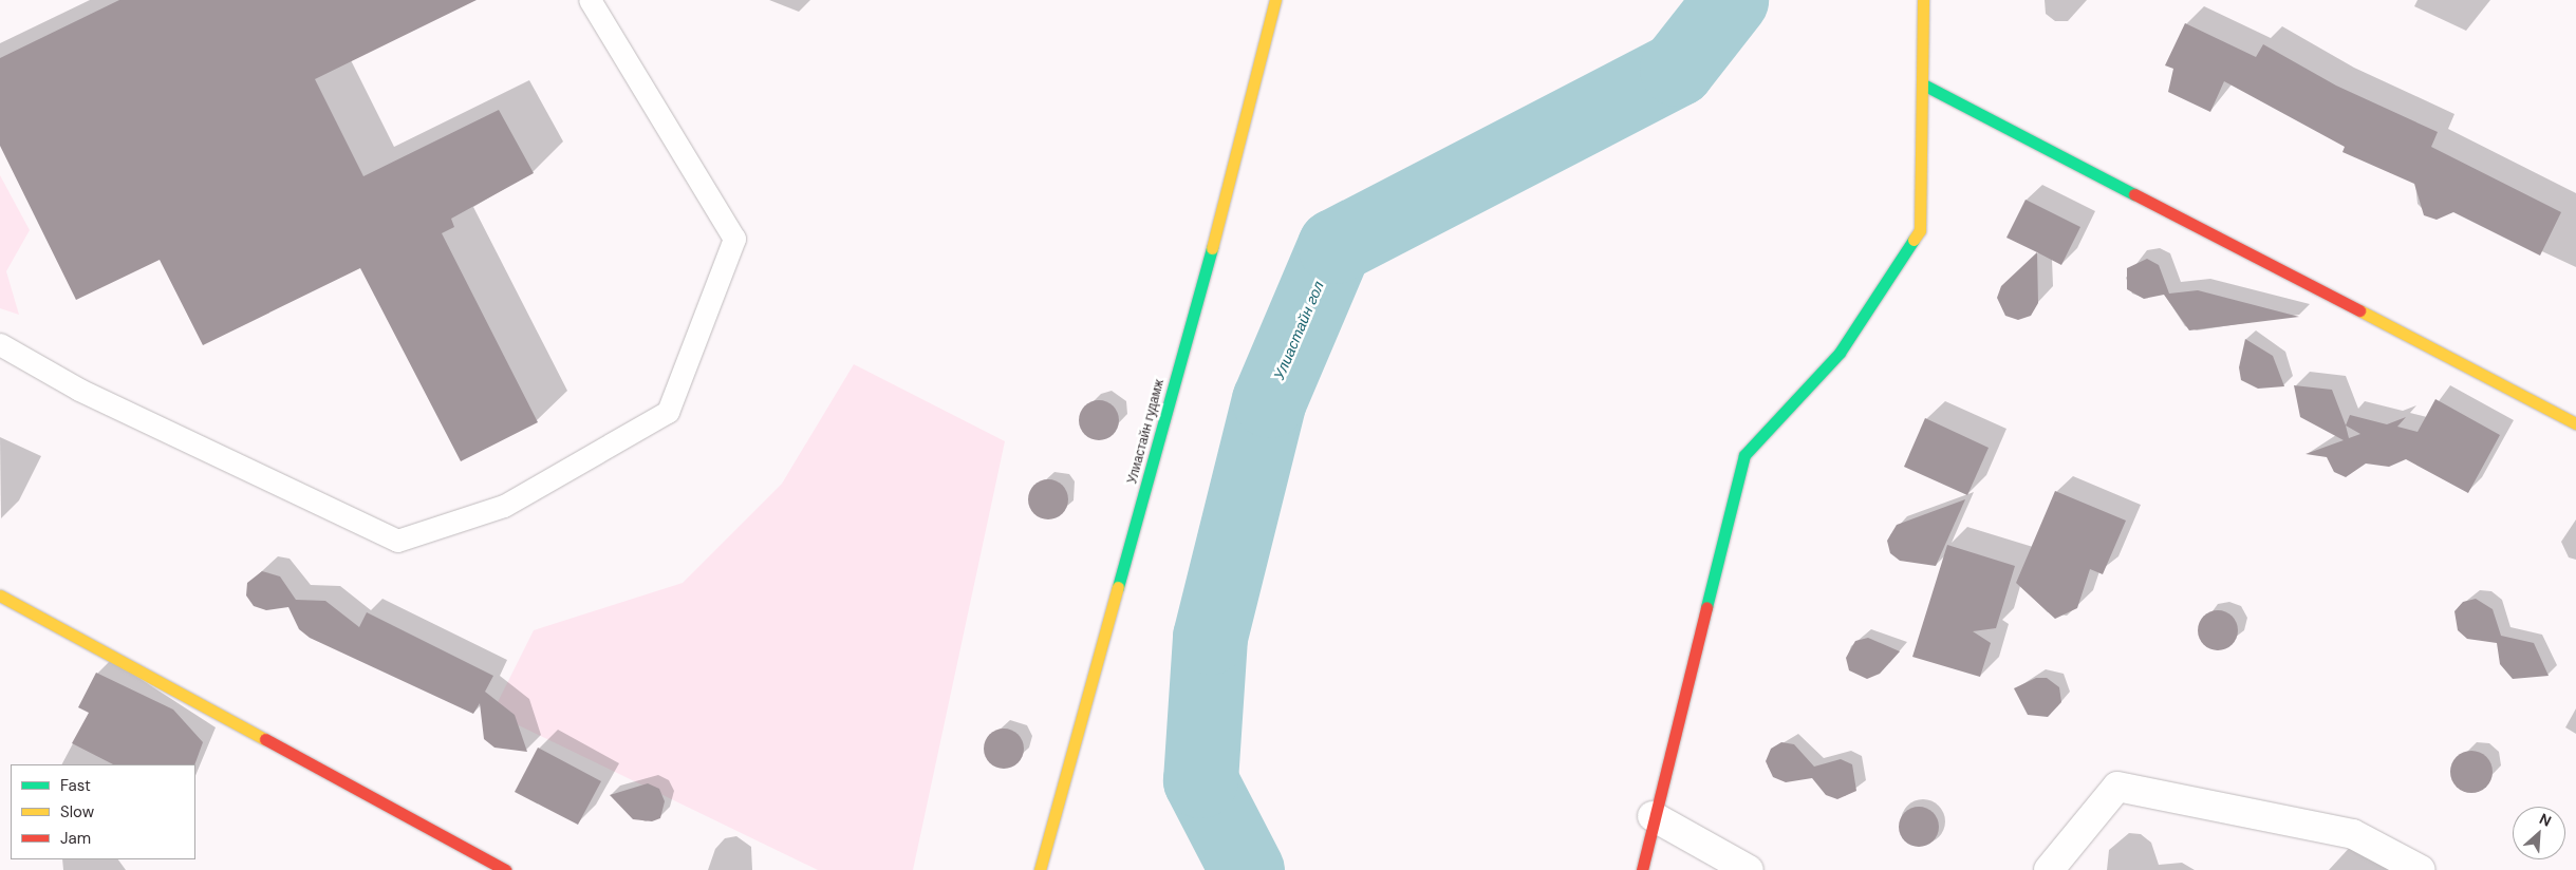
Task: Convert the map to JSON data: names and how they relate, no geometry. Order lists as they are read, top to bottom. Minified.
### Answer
{"streets":{"street":["Улиастайн гудамж"]},"water":["Улиастайн гол"],"legend":["Fast","Slow","Jam"],"north":"top right"}
